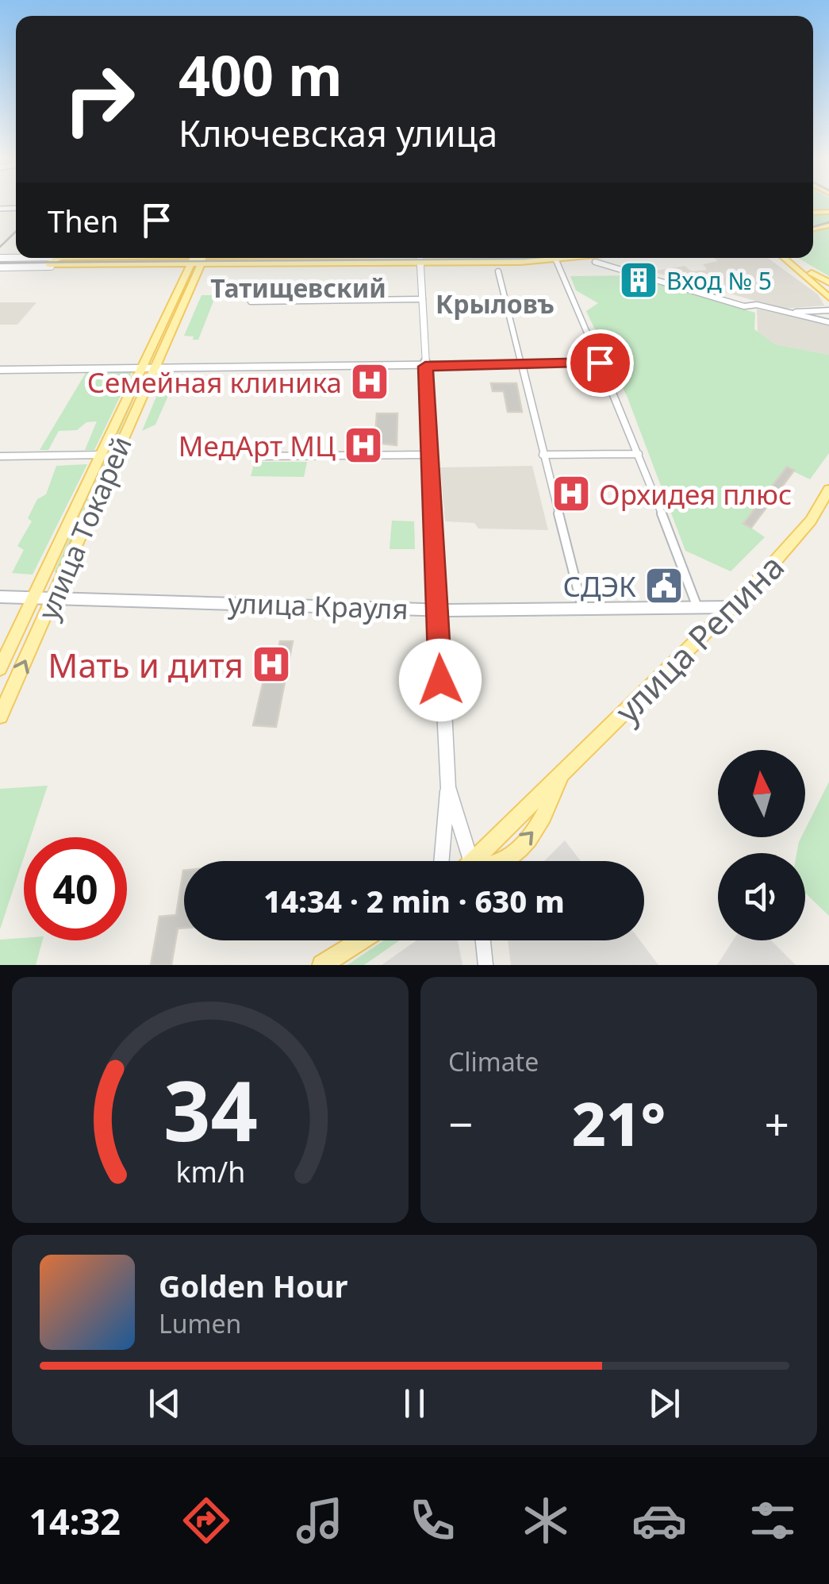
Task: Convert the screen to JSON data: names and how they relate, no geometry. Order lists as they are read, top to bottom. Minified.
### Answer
{"streets":{"main road":["улица Токарей","улица Репина"],"street":["улица Крауля"]},"crossings":[["улица Токарей","улица Крауля"],["улица Крауля","улица Репина"]],"districts":["Татищевский","Крыловъ"],"places":{"building":["Вход № 5"],"hospital":["Семейная клиника","МедАрт МЦ","Орхидея плюс","Мать и дитя"],"public building":["СДЭК"]},"north":"top","page":{"turn":["400 m","Ключевская улица"],"then":"Then","limit":"40","trip":"14:34 · 2 min · 630 m","tile":"Climate","heat":["−","21°","+"],"song":["Golden Hour","Lumen"],"tabs":"14:32","gauge":["34","km/h"]}}
